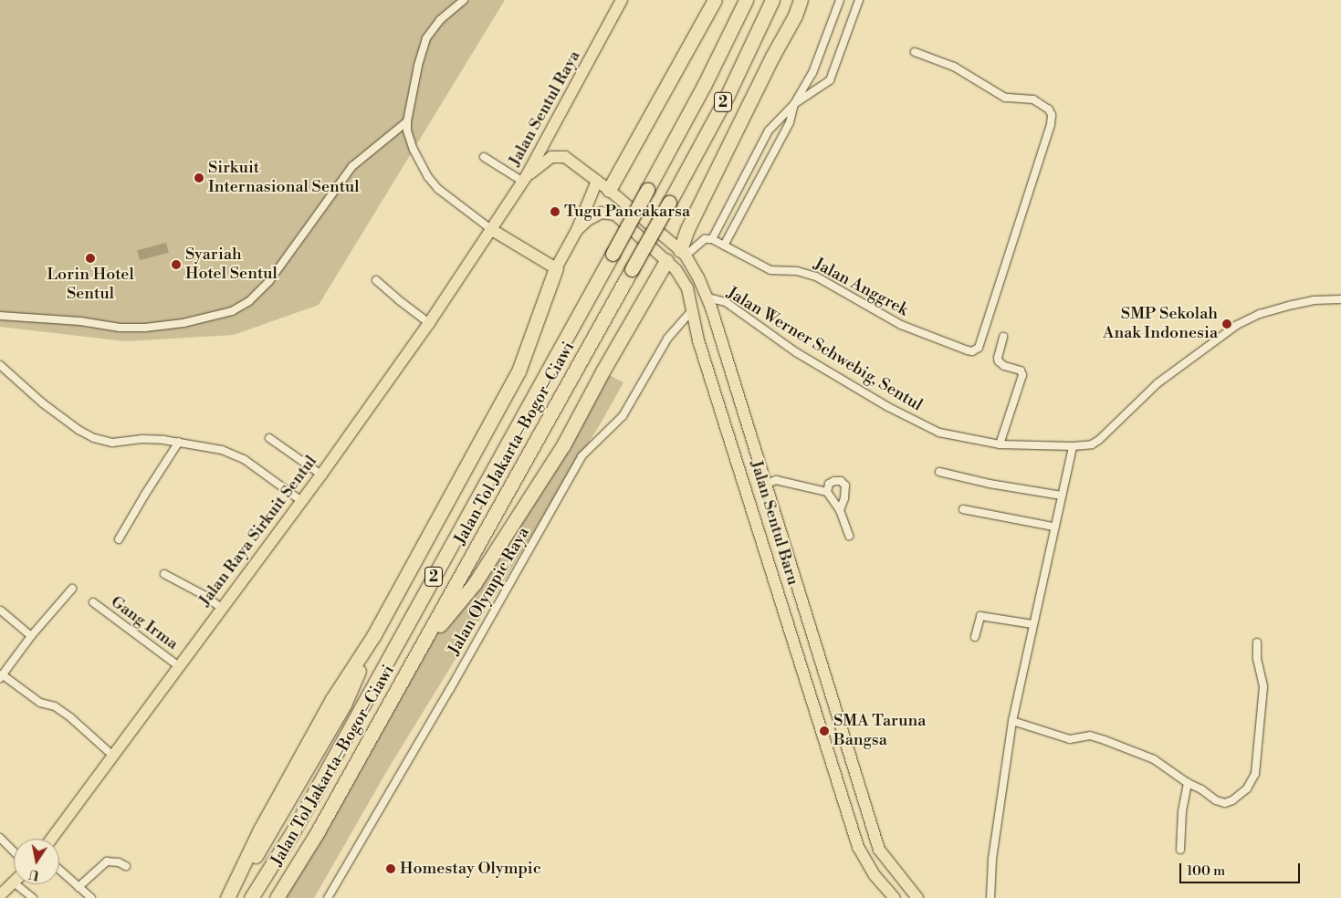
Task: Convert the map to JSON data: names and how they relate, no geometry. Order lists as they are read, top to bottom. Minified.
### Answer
{"streets":{"highway":["2","Jalan Tol Jakarta–Bogor–Ciawi"],"main road":["Jalan Sentul Raya","Jalan Sentul Baru","Jalan Raya Sirkuit Sentul"],"street":["Jalan Anggrek","Jalan Werner Schwebig, Sentul","Jalan Olympic Raya","Gang Irma"]},"crossings":[["Jalan Sentul Raya","Jalan Sentul Baru"],["Jalan Sentul Raya","Jalan Raya Sirkuit Sentul"],["Jalan Werner Schwebig, Sentul","Jalan Sentul Baru"],["Jalan Sentul Baru","Jalan Olympic Raya"],["Jalan Raya Sirkuit Sentul","Gang Irma"]],"places":["Sirkuit Internasional Sentul","Tugu Pancakarsa","Lorin Hotel Sentul","Syariah Hotel Sentul","SMP Sekolah Anak Indonesia","SMA Taruna Bangsa","Homestay Olympic"],"scale_bar":"100 m","north":"bottom"}
